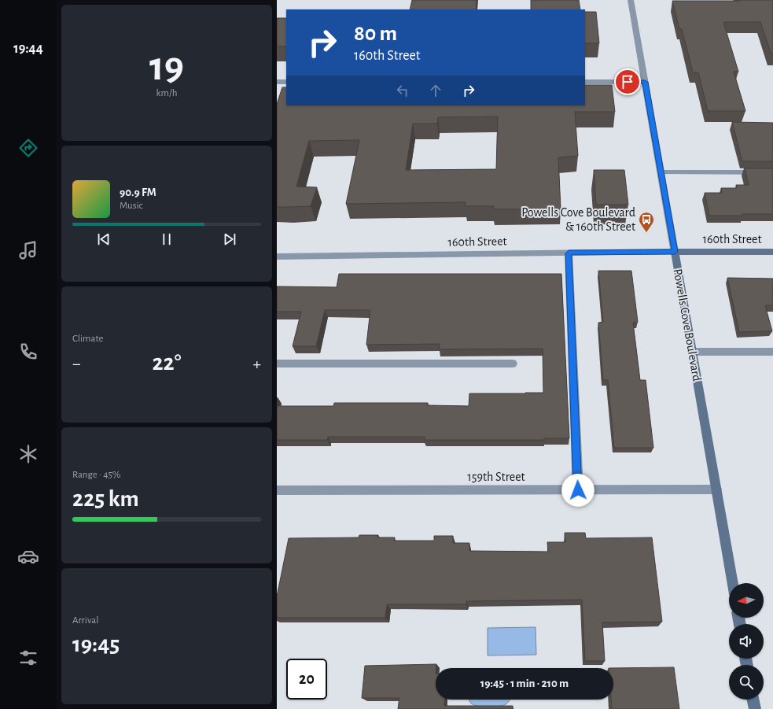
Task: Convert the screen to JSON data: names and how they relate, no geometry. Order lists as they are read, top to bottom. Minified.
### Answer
{"streets":{"street":["160th Street","Powells Cove Boulevard","159th Street"]},"crossings":[["160th Street","Powells Cove Boulevard"],["Powells Cove Boulevard","159th Street"]],"places":{"bus stop":["Powells Cove Boulevard & 160th Street"]},"north":"left","page":{"tabs":"19:44","tile":[["19","km/h"],"Climate",["Range · 45%","225 km"],["Arrival","19:45"]],"turn":["80 m","160th Street"],"song":["90.9 FM","Music"],"heat":["−","22°","+"],"limit":"20","trip":"19:45 · 1 min · 210 m"}}
